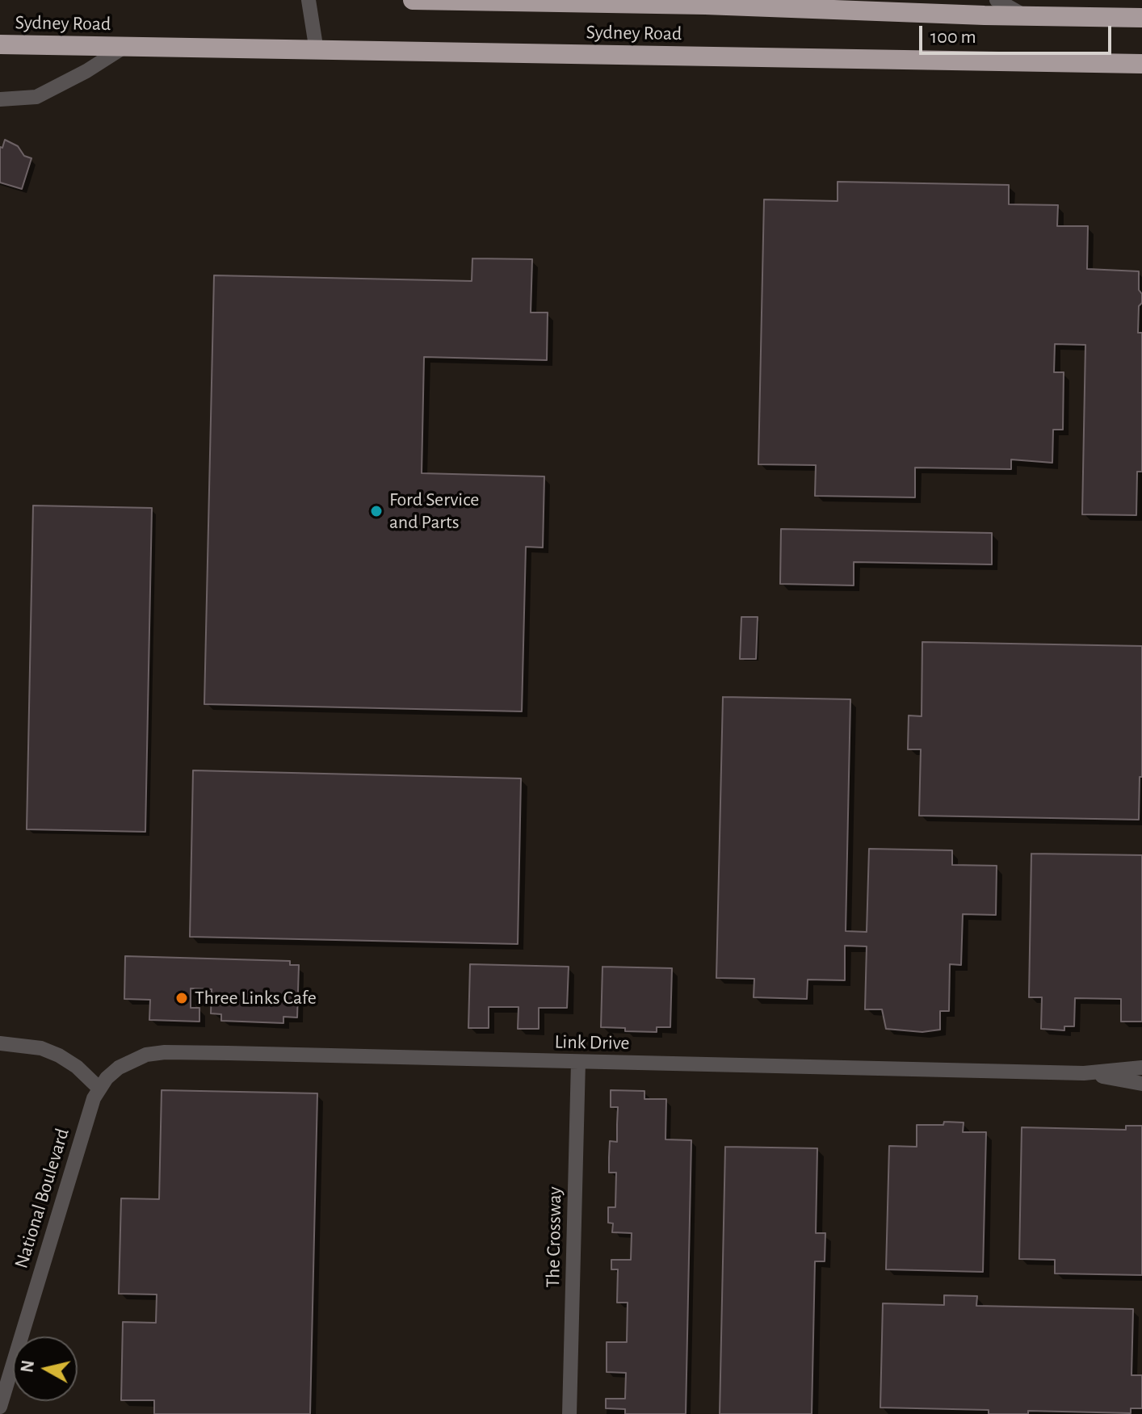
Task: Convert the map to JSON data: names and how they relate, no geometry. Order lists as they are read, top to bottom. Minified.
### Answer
{"streets":{"highway":["Sydney Road"],"street":["Link Drive","National Boulevard","The Crossway"]},"crossings":[["Link Drive","National Boulevard"],["Link Drive","The Crossway"]],"places":["Ford Service and Parts","Three Links Cafe"],"scale_bar":"100 m","north":"left"}
